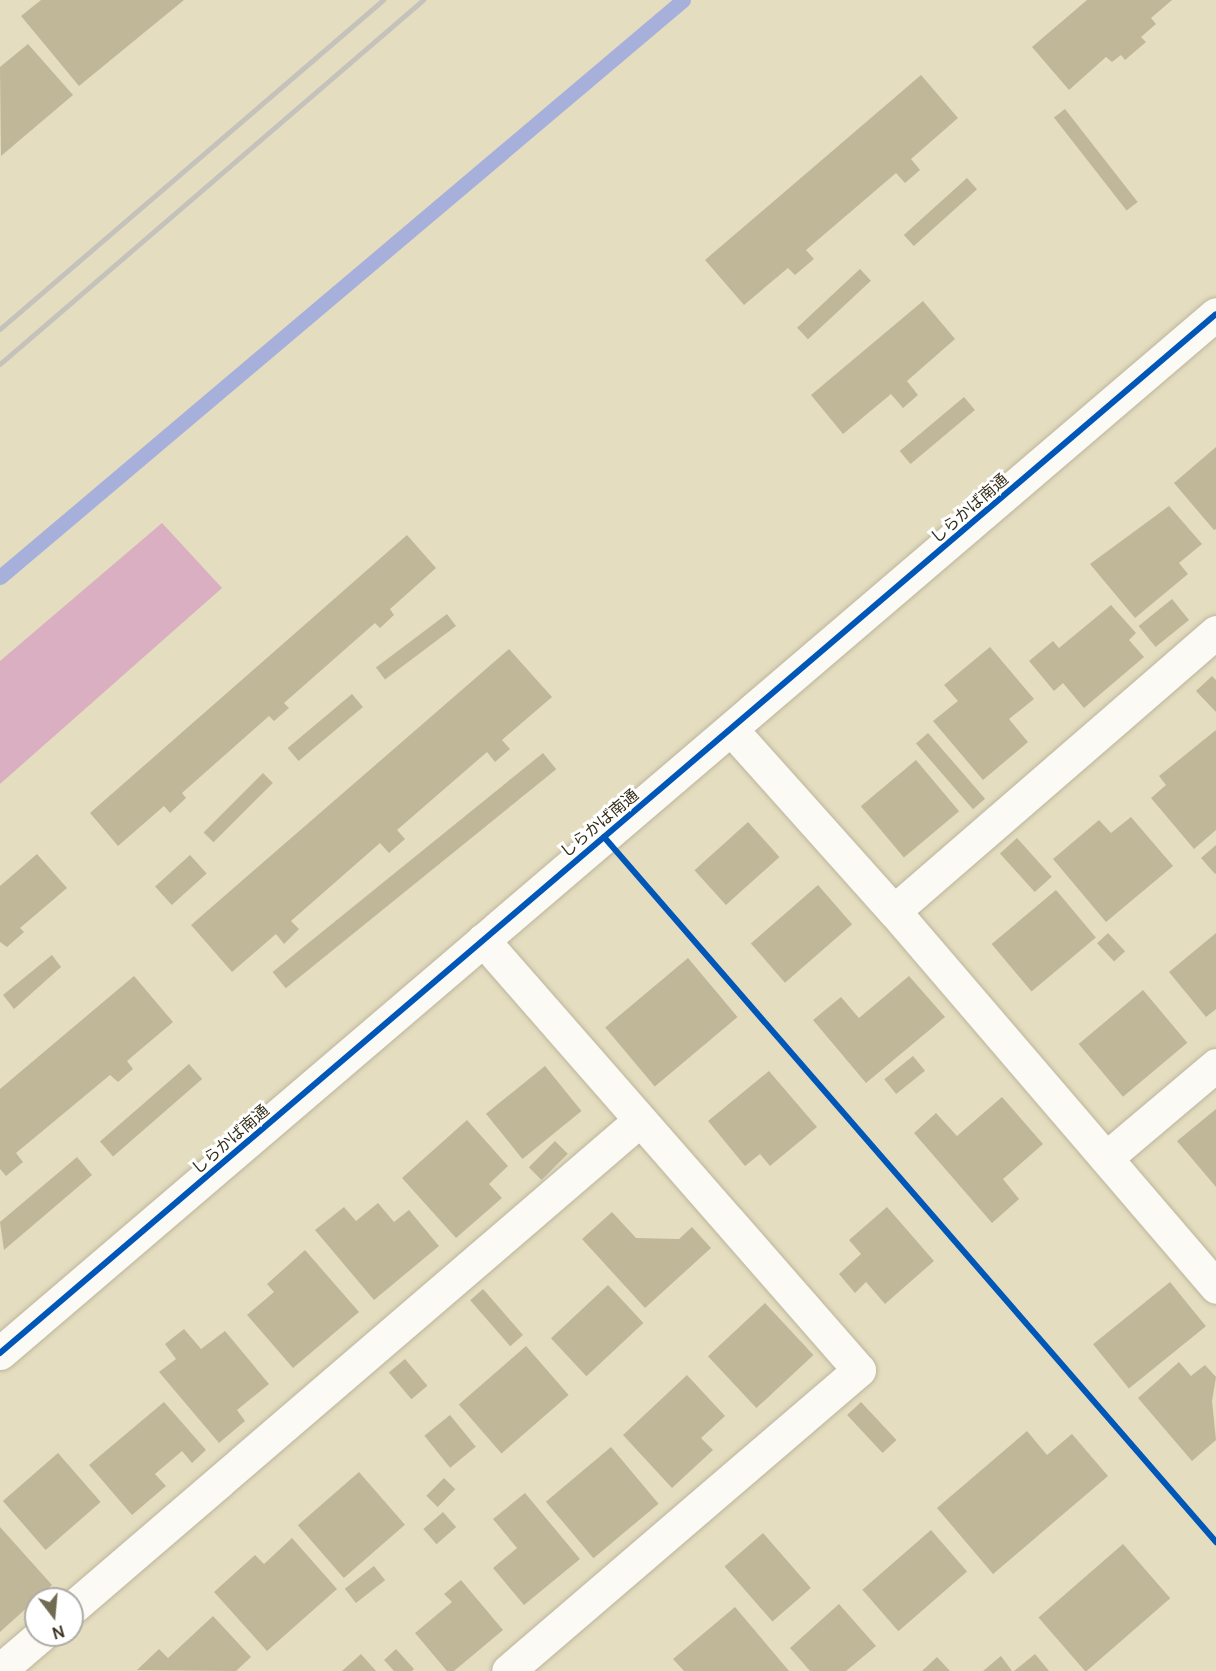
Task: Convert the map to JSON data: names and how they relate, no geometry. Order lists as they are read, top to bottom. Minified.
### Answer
{"streets":{"street":["しらかば南通"]},"north":"bottom"}
